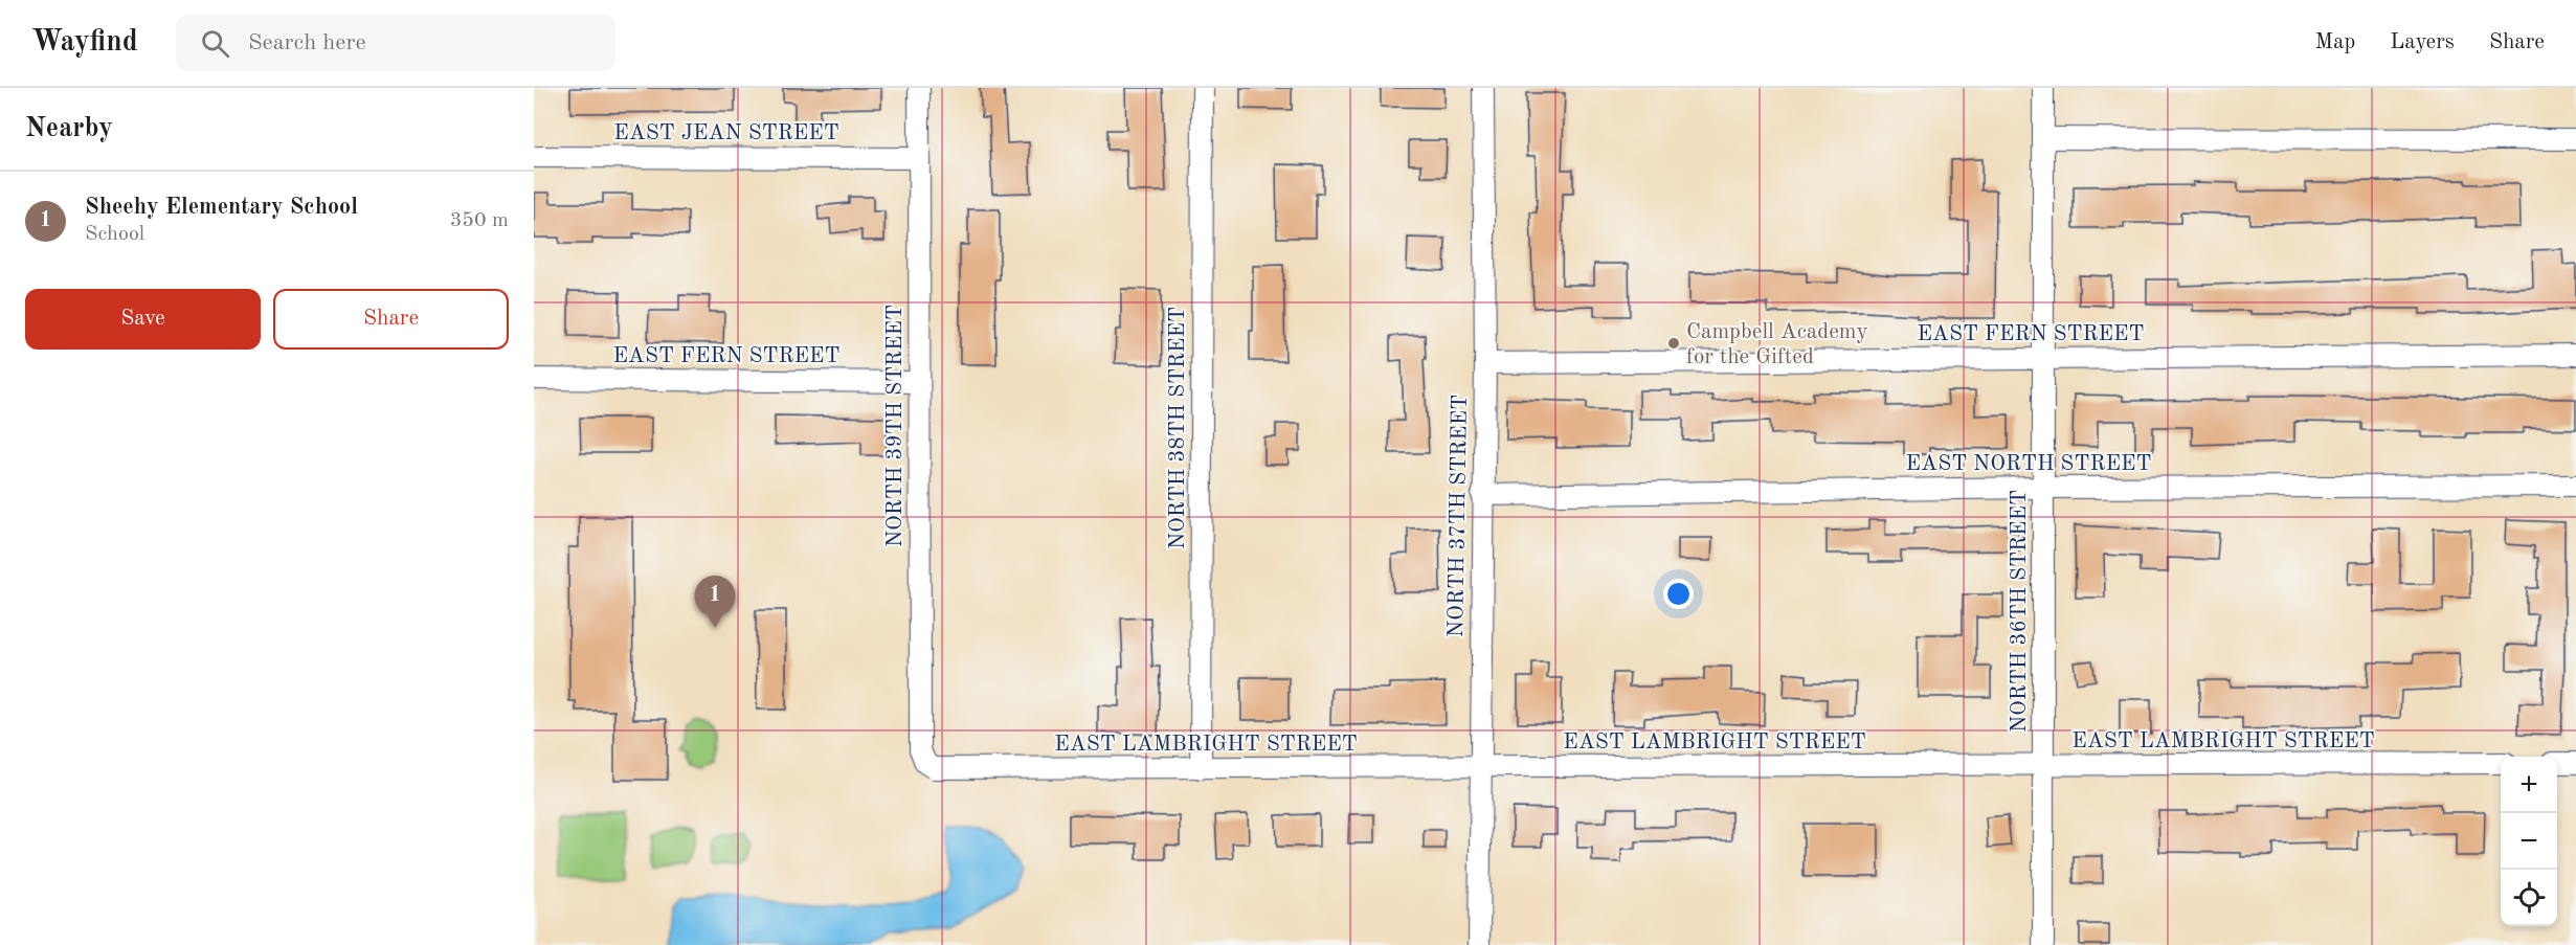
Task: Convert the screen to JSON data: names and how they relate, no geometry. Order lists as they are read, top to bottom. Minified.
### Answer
{"streets":{"street":["EAST JEAN STREET","EAST FERN STREET","NORTH 39TH STREET","NORTH 38TH STREET","EAST NORTH STREET","NORTH 37TH STREET","NORTH 36TH STREET","EAST LAMBRIGHT STREET"]},"crossings":[["EAST JEAN STREET","NORTH 39TH STREET"],["EAST FERN STREET","NORTH 39TH STREET"],["EAST FERN STREET","NORTH 37TH STREET"],["EAST FERN STREET","NORTH 36TH STREET"],["NORTH 39TH STREET","EAST LAMBRIGHT STREET"],["NORTH 38TH STREET","EAST LAMBRIGHT STREET"],["EAST NORTH STREET","NORTH 37TH STREET"],["EAST NORTH STREET","NORTH 36TH STREET"],["NORTH 37TH STREET","EAST LAMBRIGHT STREET"],["NORTH 36TH STREET","EAST LAMBRIGHT STREET"]],"places":["Campbell Academy for the Gifted"],"page":{"header":"Wayfind","search":"Search here","nav":["Map","Layers","Share"],"heading":"Nearby","list":[{"mark":"1","name":"Sheehy Elementary School","note":"School","value":"350 m"}],"buttons":["Save","Share"],"pins":"1","map_buttons":["+","−"]}}
